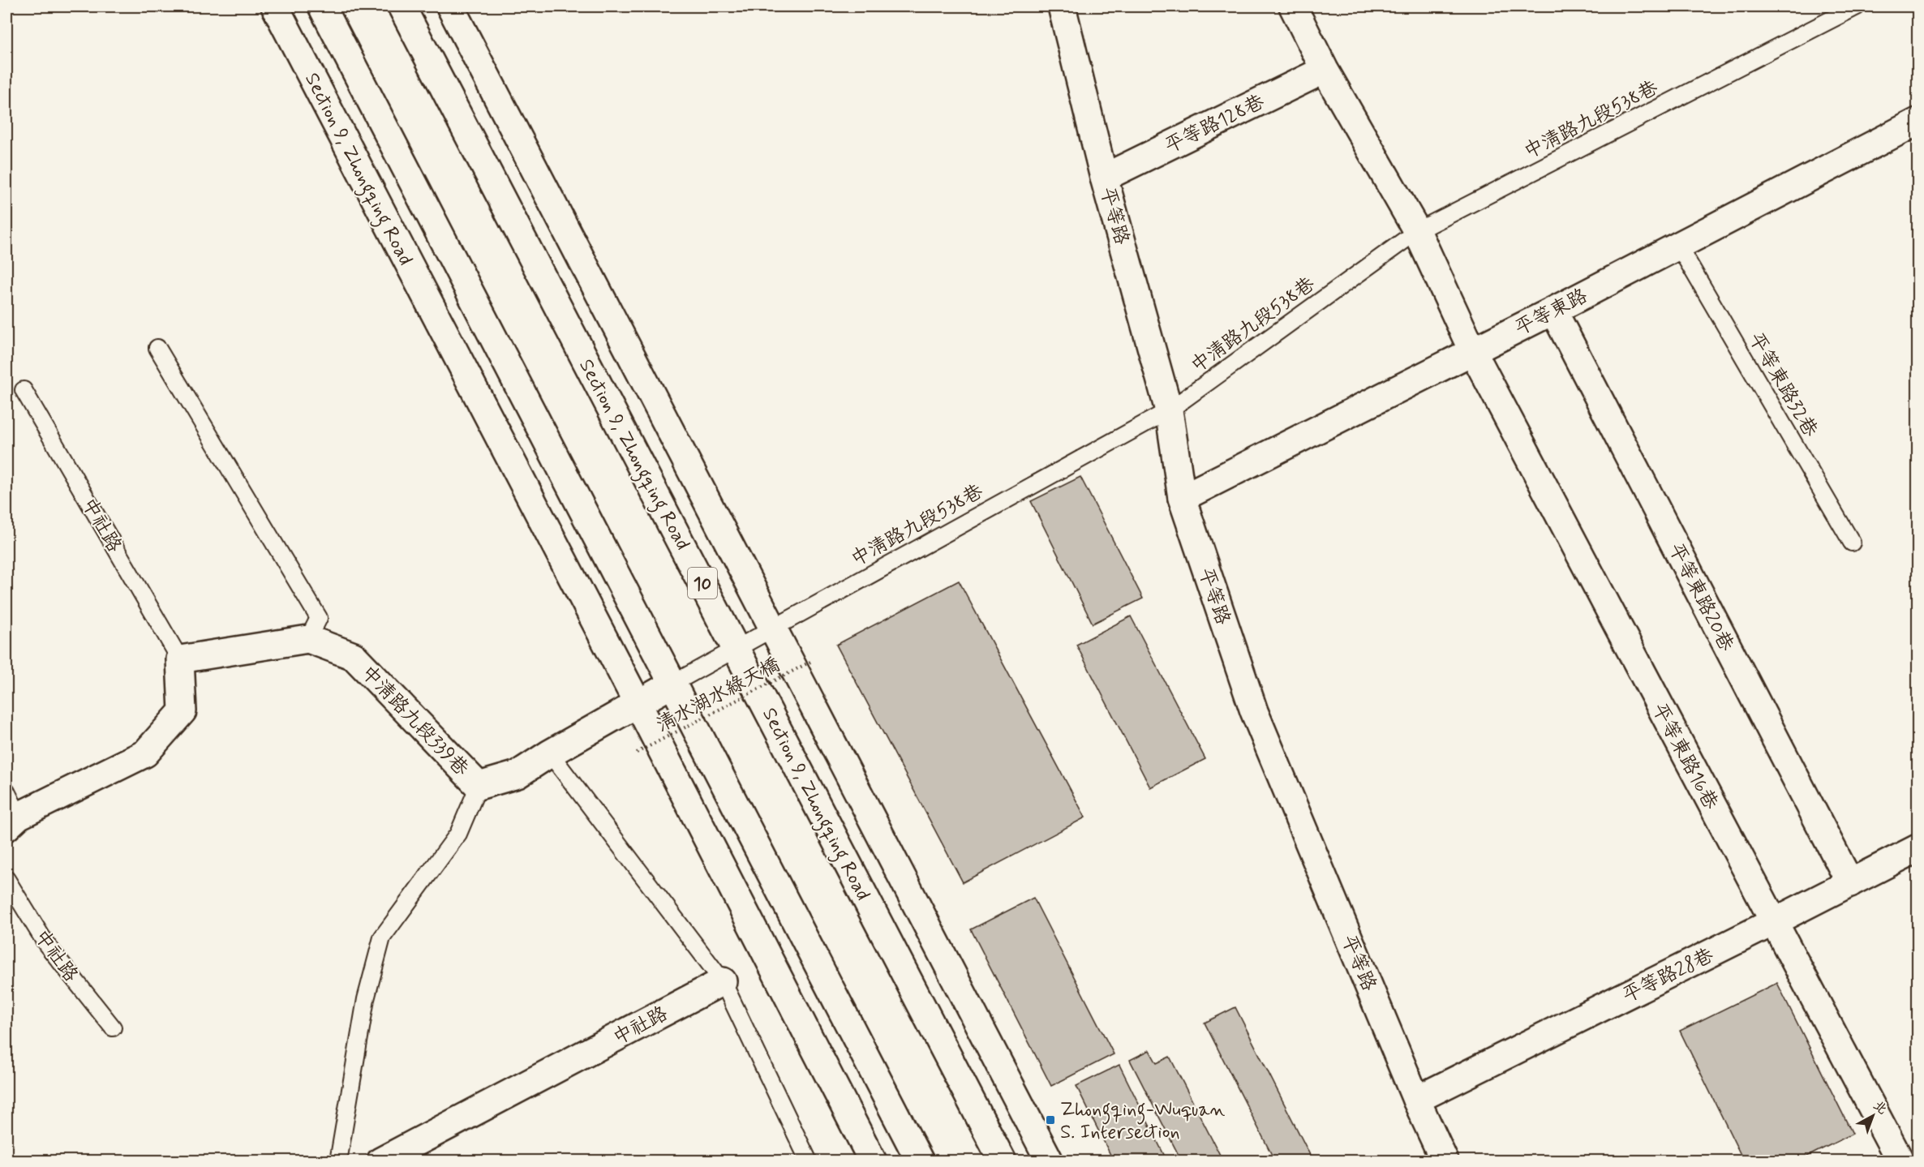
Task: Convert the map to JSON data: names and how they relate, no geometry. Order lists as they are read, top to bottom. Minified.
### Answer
{"streets":{"street":["平等路128巷","Section 9, Zhongqing Road","平等路","平等東路","中社路","10","平等東路20巷","中清路九段339巷","平等東路16巷","平等路28巷"],"lane":["中清路九段538巷","平等東路32巷"],"path":["清水湖水綠天橋"]},"crossings":[["中清路九段538巷","Section 9, Zhongqing Road"],["中清路九段538巷","平等路"],["中清路九段538巷","中清路九段339巷"],["中清路九段538巷","平等東路16巷"],["平等路128巷","平等路"],["平等路128巷","平等東路16巷"],["Section 9, Zhongqing Road","中清路九段339巷"],["平等路","平等東路"],["平等路","平等路28巷"],["平等東路","平等東路32巷"],["平等東路","平等東路20巷"],["平等東路","平等東路16巷"],["中社路","中清路九段339巷"],["平等東路20巷","平等路28巷"],["平等東路16巷","平等路28巷"]],"places":{"transit":["Zhongqing-Wuquan S. Intersection"]},"north":"top right"}
